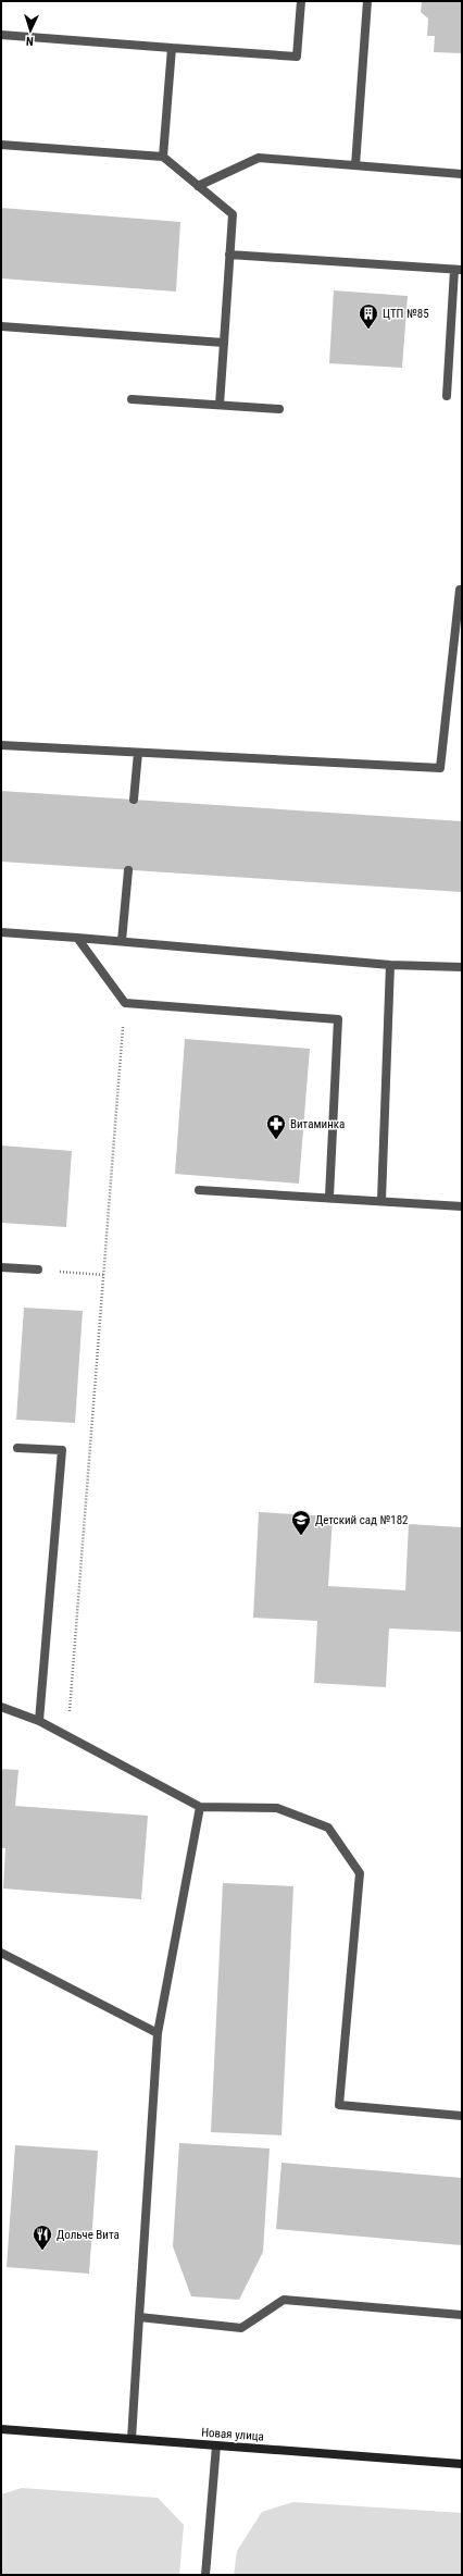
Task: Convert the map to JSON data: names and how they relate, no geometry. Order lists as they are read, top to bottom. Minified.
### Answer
{"streets":{"main road":["Новая улица"]},"places":{"building":["ЦТП №85"],"pharmacy":["Витаминка"],"school or university":["Детский сад №182"],"restaurant":["Дольче Вита"]},"north":"bottom"}
